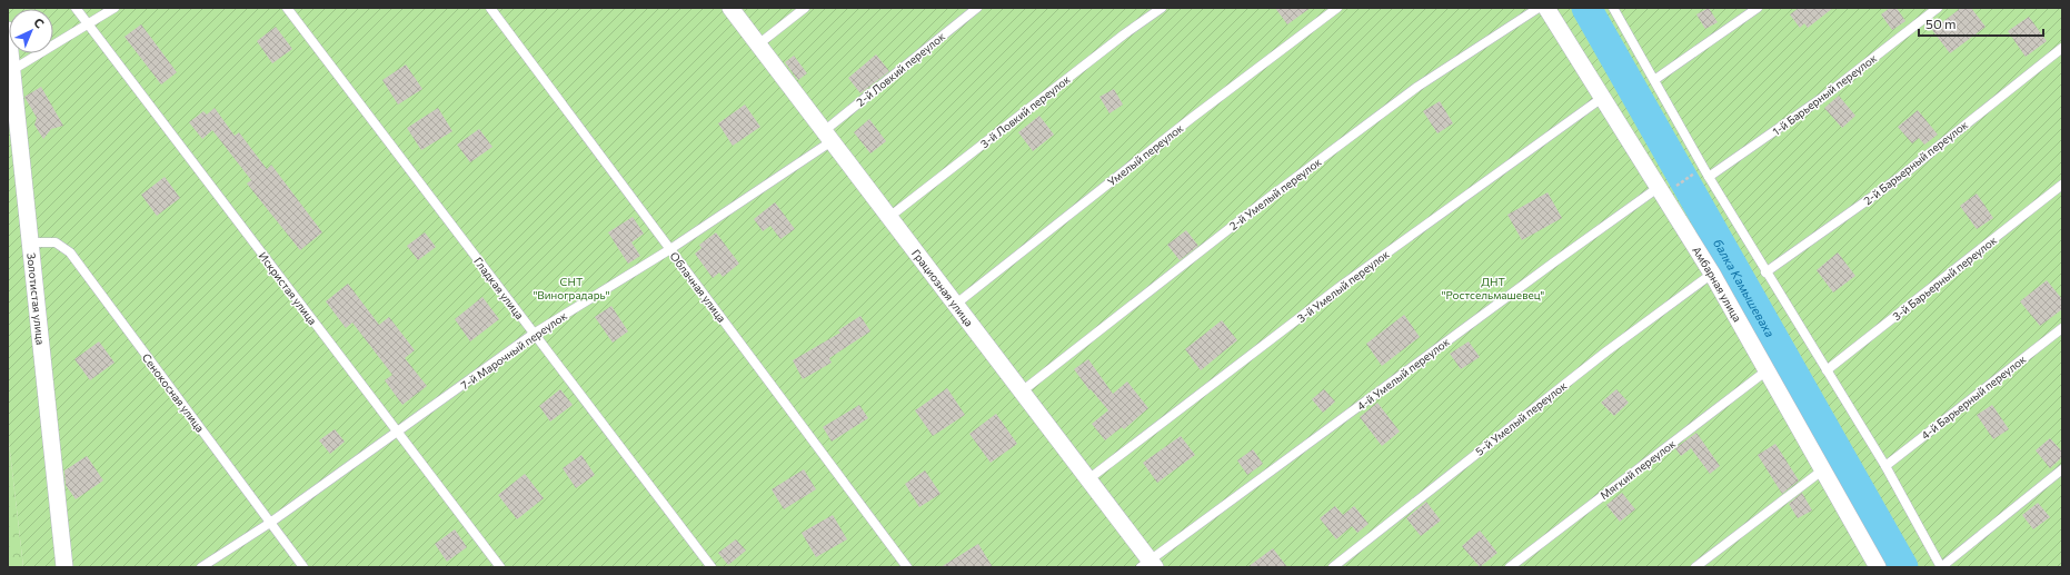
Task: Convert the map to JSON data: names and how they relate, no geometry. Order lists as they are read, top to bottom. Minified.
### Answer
{"streets":{"street":["Амбарная улица","Грациозная улица","Золотистая улица"],"lane":["2-й Ловкий переулок","1-й Барьерный переулок","3-й Ловкий переулок","Умелый переулок","2-й Барьерный переулок","2-й Умелый переулок","3-й Барьерный переулок","3-й Умелый переулок","Облачная улица","Искристая улица","Гладкая улица","7-й Марочный переулок","4-й Умелый переулок","Сенокосная улица","4-й Барьерный переулок","5-й Умелый переулок","Мягкий переулок"]},"crossings":[["2-й Ловкий переулок","Грациозная улица"],["2-й Ловкий переулок","7-й Марочный переулок"],["3-й Ловкий переулок","Грациозная улица"],["Умелый переулок","Грациозная улица"],["2-й Умелый переулок","Грациозная улица"],["Амбарная улица","3-й Умелый переулок"],["Амбарная улица","4-й Умелый переулок"],["Амбарная улица","5-й Умелый переулок"],["Амбарная улица","Мягкий переулок"],["3-й Умелый переулок","Грациозная улица"],["Облачная улица","7-й Марочный переулок"],["Грациозная улица","7-й Марочный переулок"],["Грациозная улица","4-й Умелый переулок"],["Искристая улица","7-й Марочный переулок"],["Гладкая улица","7-й Марочный переулок"],["Золотистая улица","Сенокосная улица"],["7-й Марочный переулок","Сенокосная улица"]],"water":["балка Камышеваха"],"parks":["СНТ \"Виноградарь\"","ДНТ \"Ростсельмашевец\""],"scale_bar":"50 m","north":"top right"}
